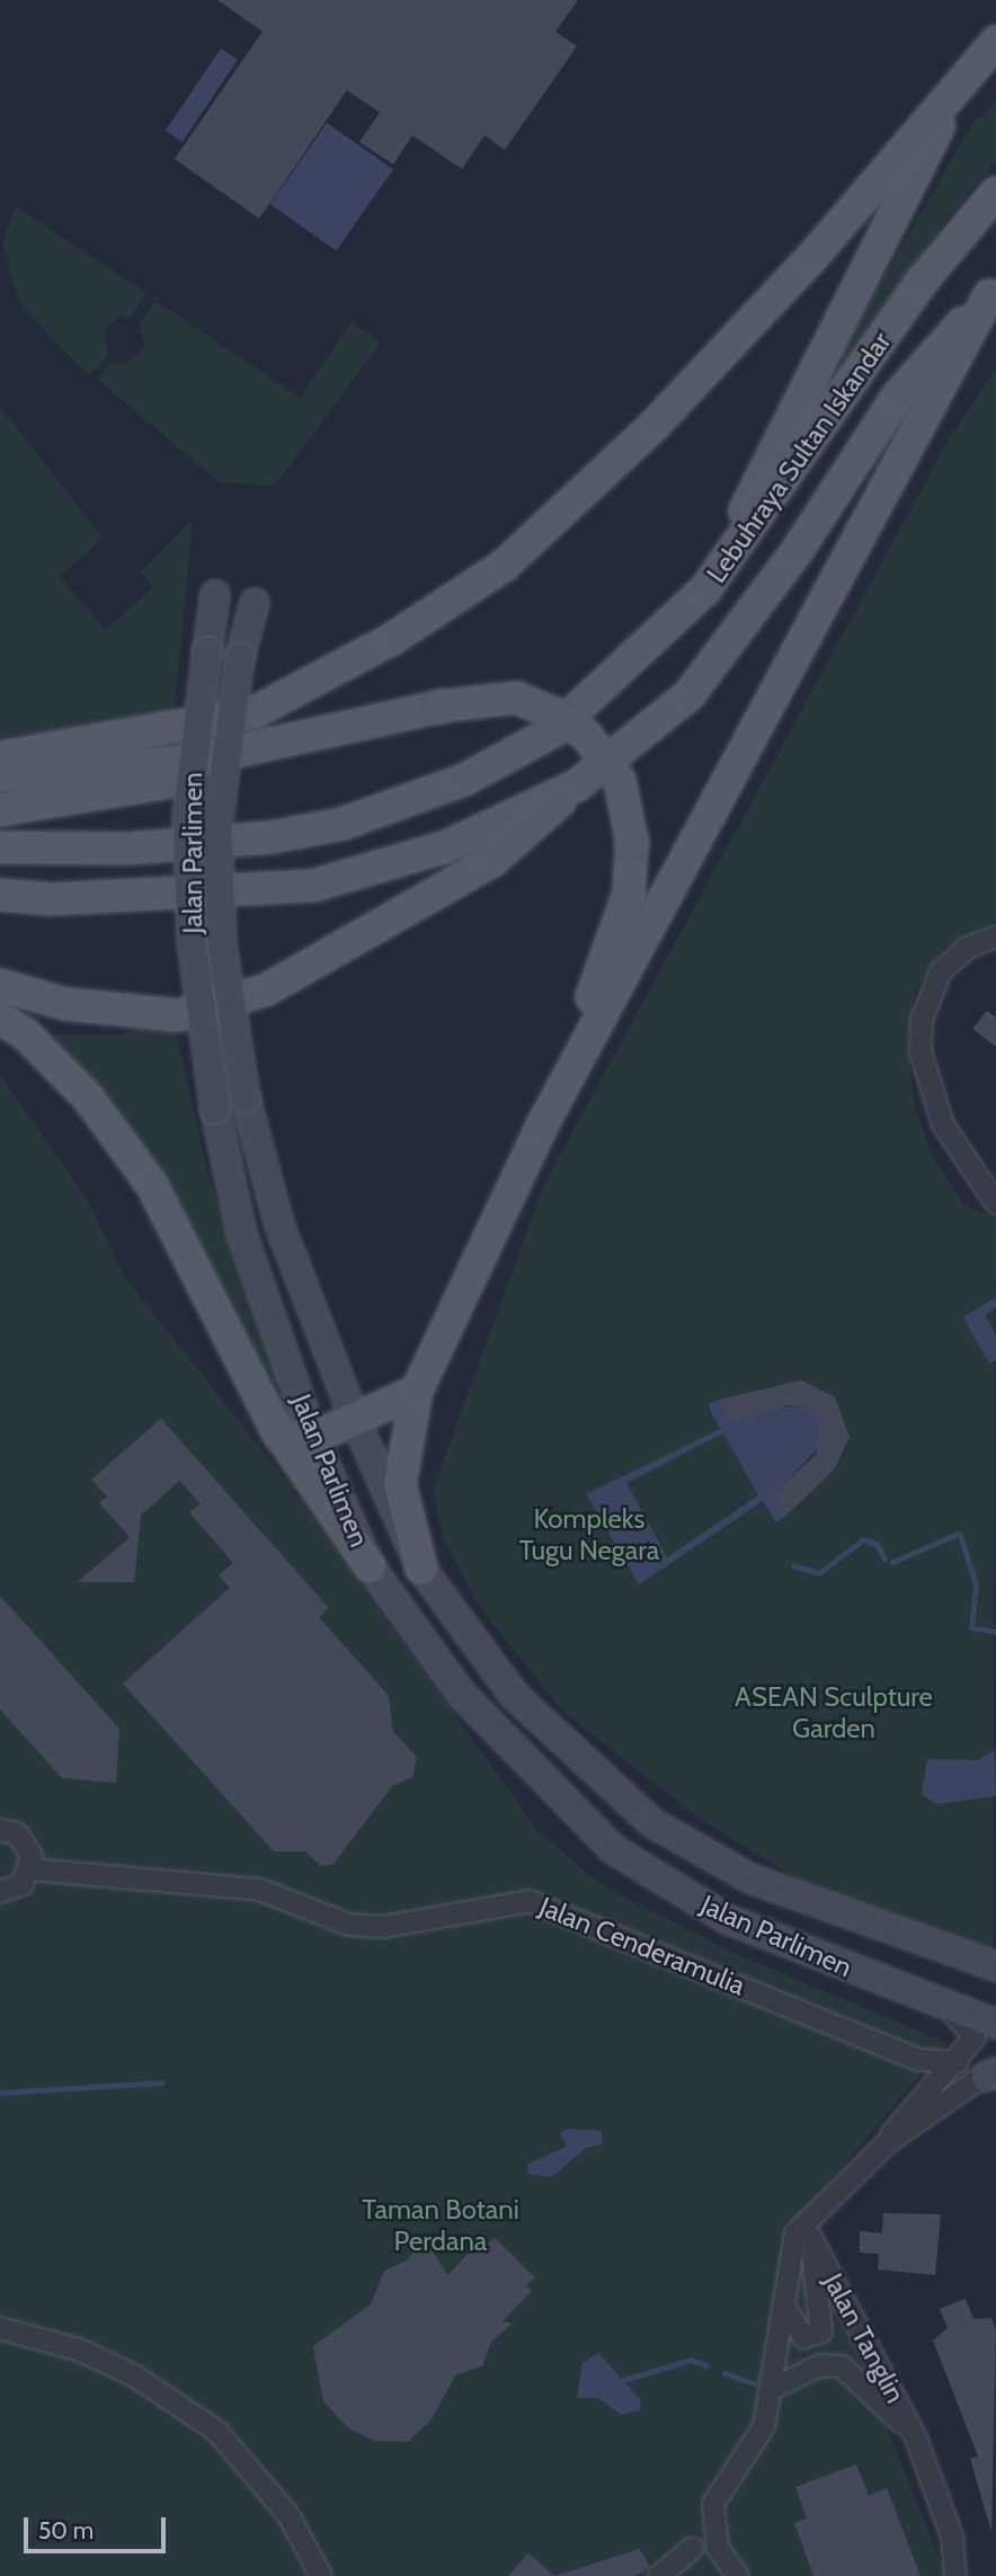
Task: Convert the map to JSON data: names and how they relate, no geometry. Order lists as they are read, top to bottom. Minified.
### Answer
{"streets":{"main road":["Lebuhraya Sultan Iskandar"],"street":["Jalan Parlimen","Jalan Cenderamulia","Jalan Tanglin"]},"parks":["Kompleks Tugu Negara","ASEAN Sculpture Garden","Taman Botani Perdana"],"scale_bar":"50 m"}
